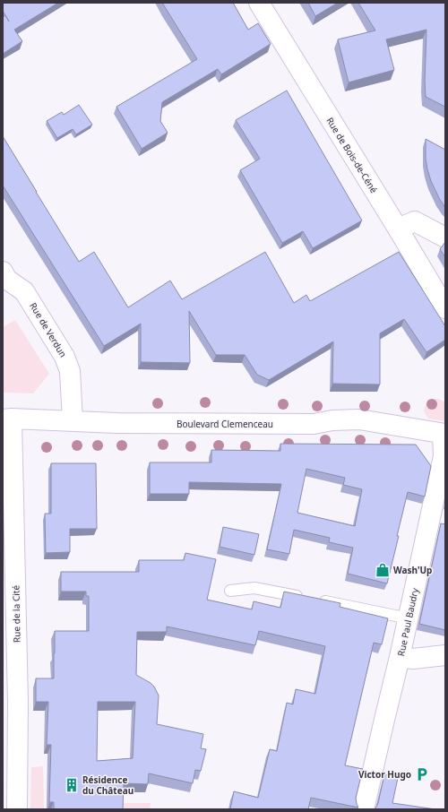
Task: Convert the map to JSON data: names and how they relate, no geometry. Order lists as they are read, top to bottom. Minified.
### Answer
{"streets":{"street":["Rue de Bois-de-Céné","Rue de Verdun","Boulevard Clemenceau","Rue de la Cité","Rue Paul Baudry"]},"crossings":[["Rue de Verdun","Boulevard Clemenceau"],["Boulevard Clemenceau","Rue de la Cité"],["Boulevard Clemenceau","Rue Paul Baudry"]],"places":{"shop":["Wash'Up"],"parking":["Victor Hugo"],"building":["Résidence du Château"]}}
